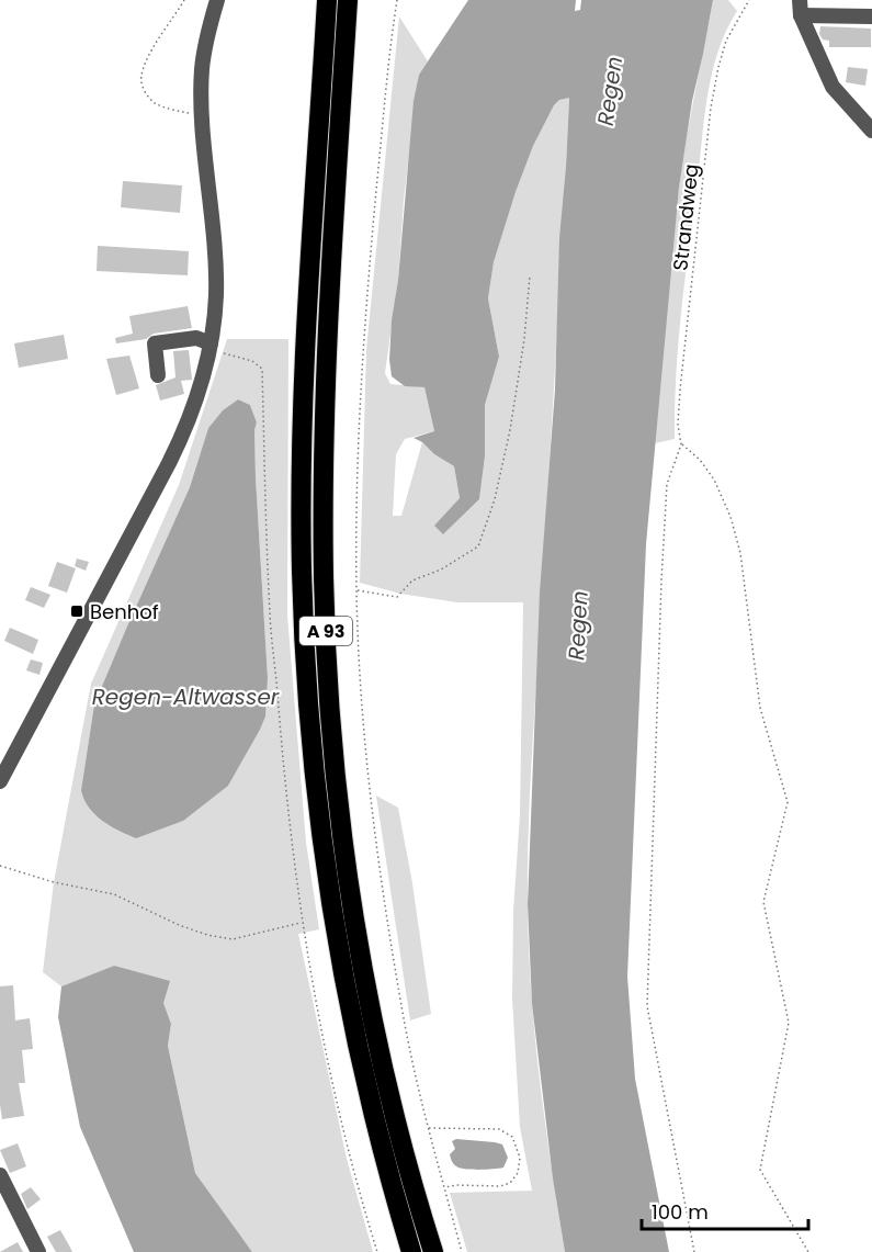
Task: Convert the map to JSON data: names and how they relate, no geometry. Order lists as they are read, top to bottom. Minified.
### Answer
{"streets":{"highway":["A 93"],"path":["Strandweg"]},"water":["Regen","Regen-Altwasser"],"places":{"transit":["Benhof"]},"scale_bar":"100 m"}
